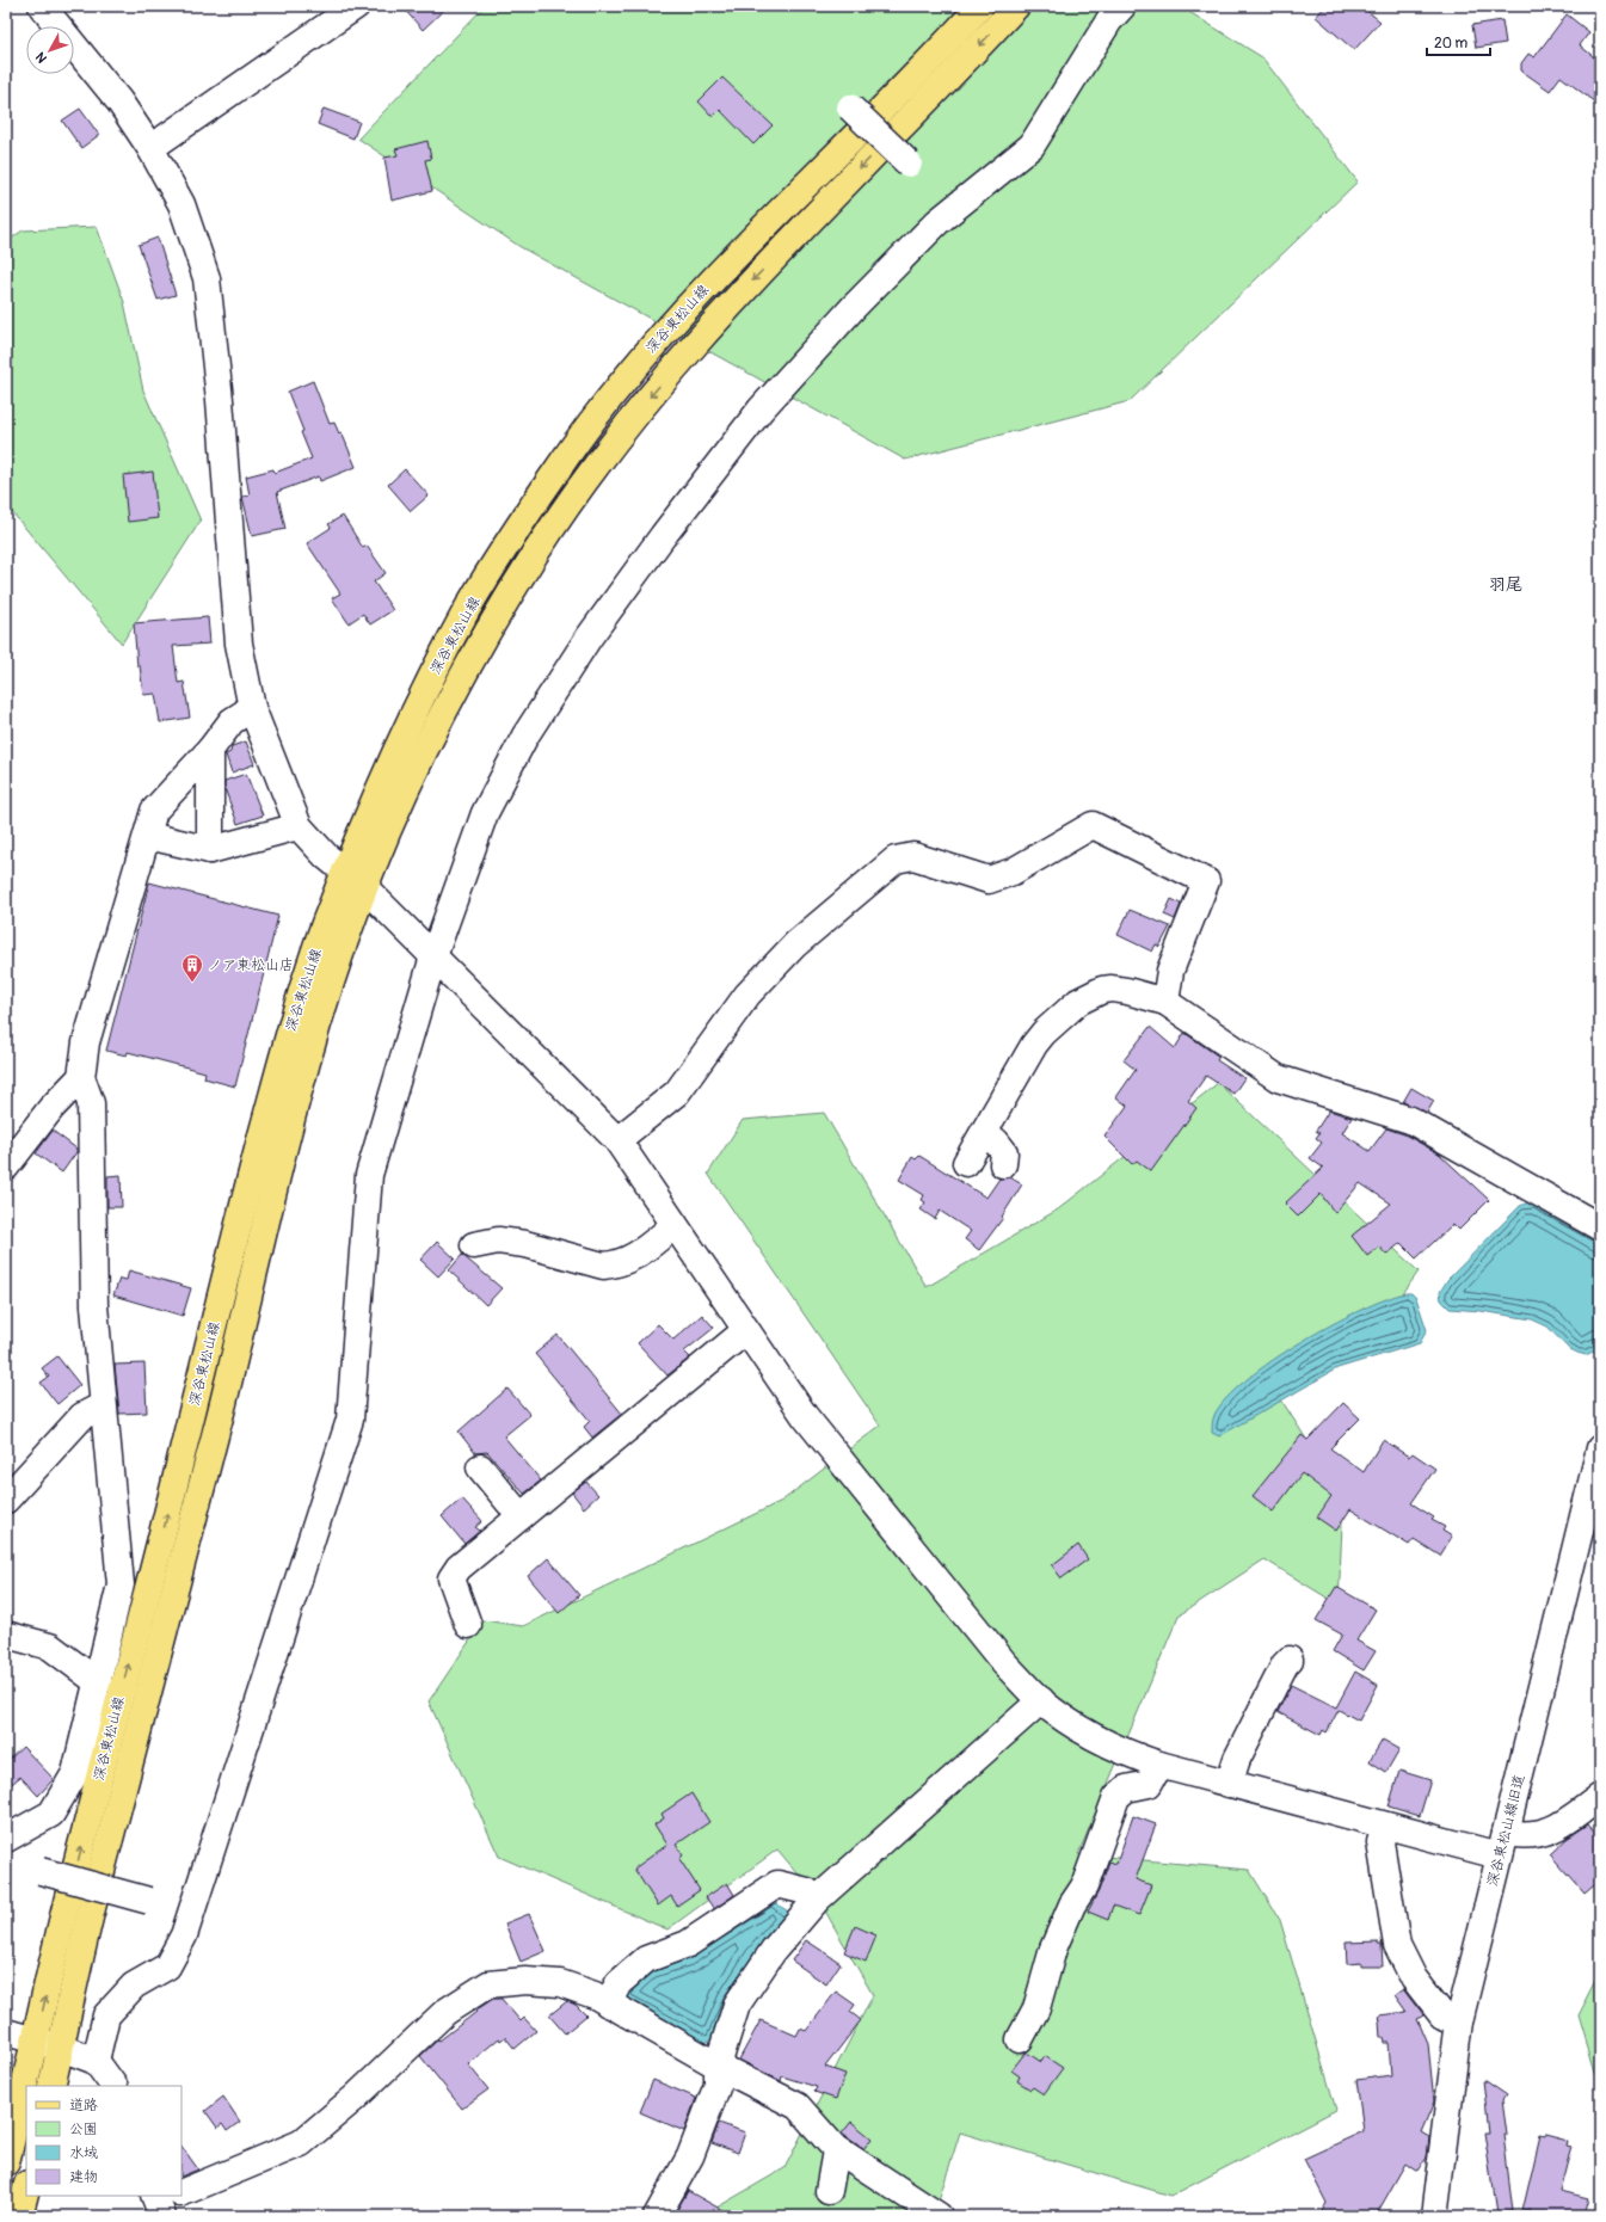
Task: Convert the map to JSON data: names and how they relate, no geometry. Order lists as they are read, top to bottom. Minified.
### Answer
{"streets":{"main road":["深谷東松山線"],"street":["深谷東松山線旧道"]},"districts":["羽尾"],"places":{"building":["ノア東松山店"]},"legend":["道路","公園","水域","建物"],"scale_bar":"20 m","north":"bottom left"}
